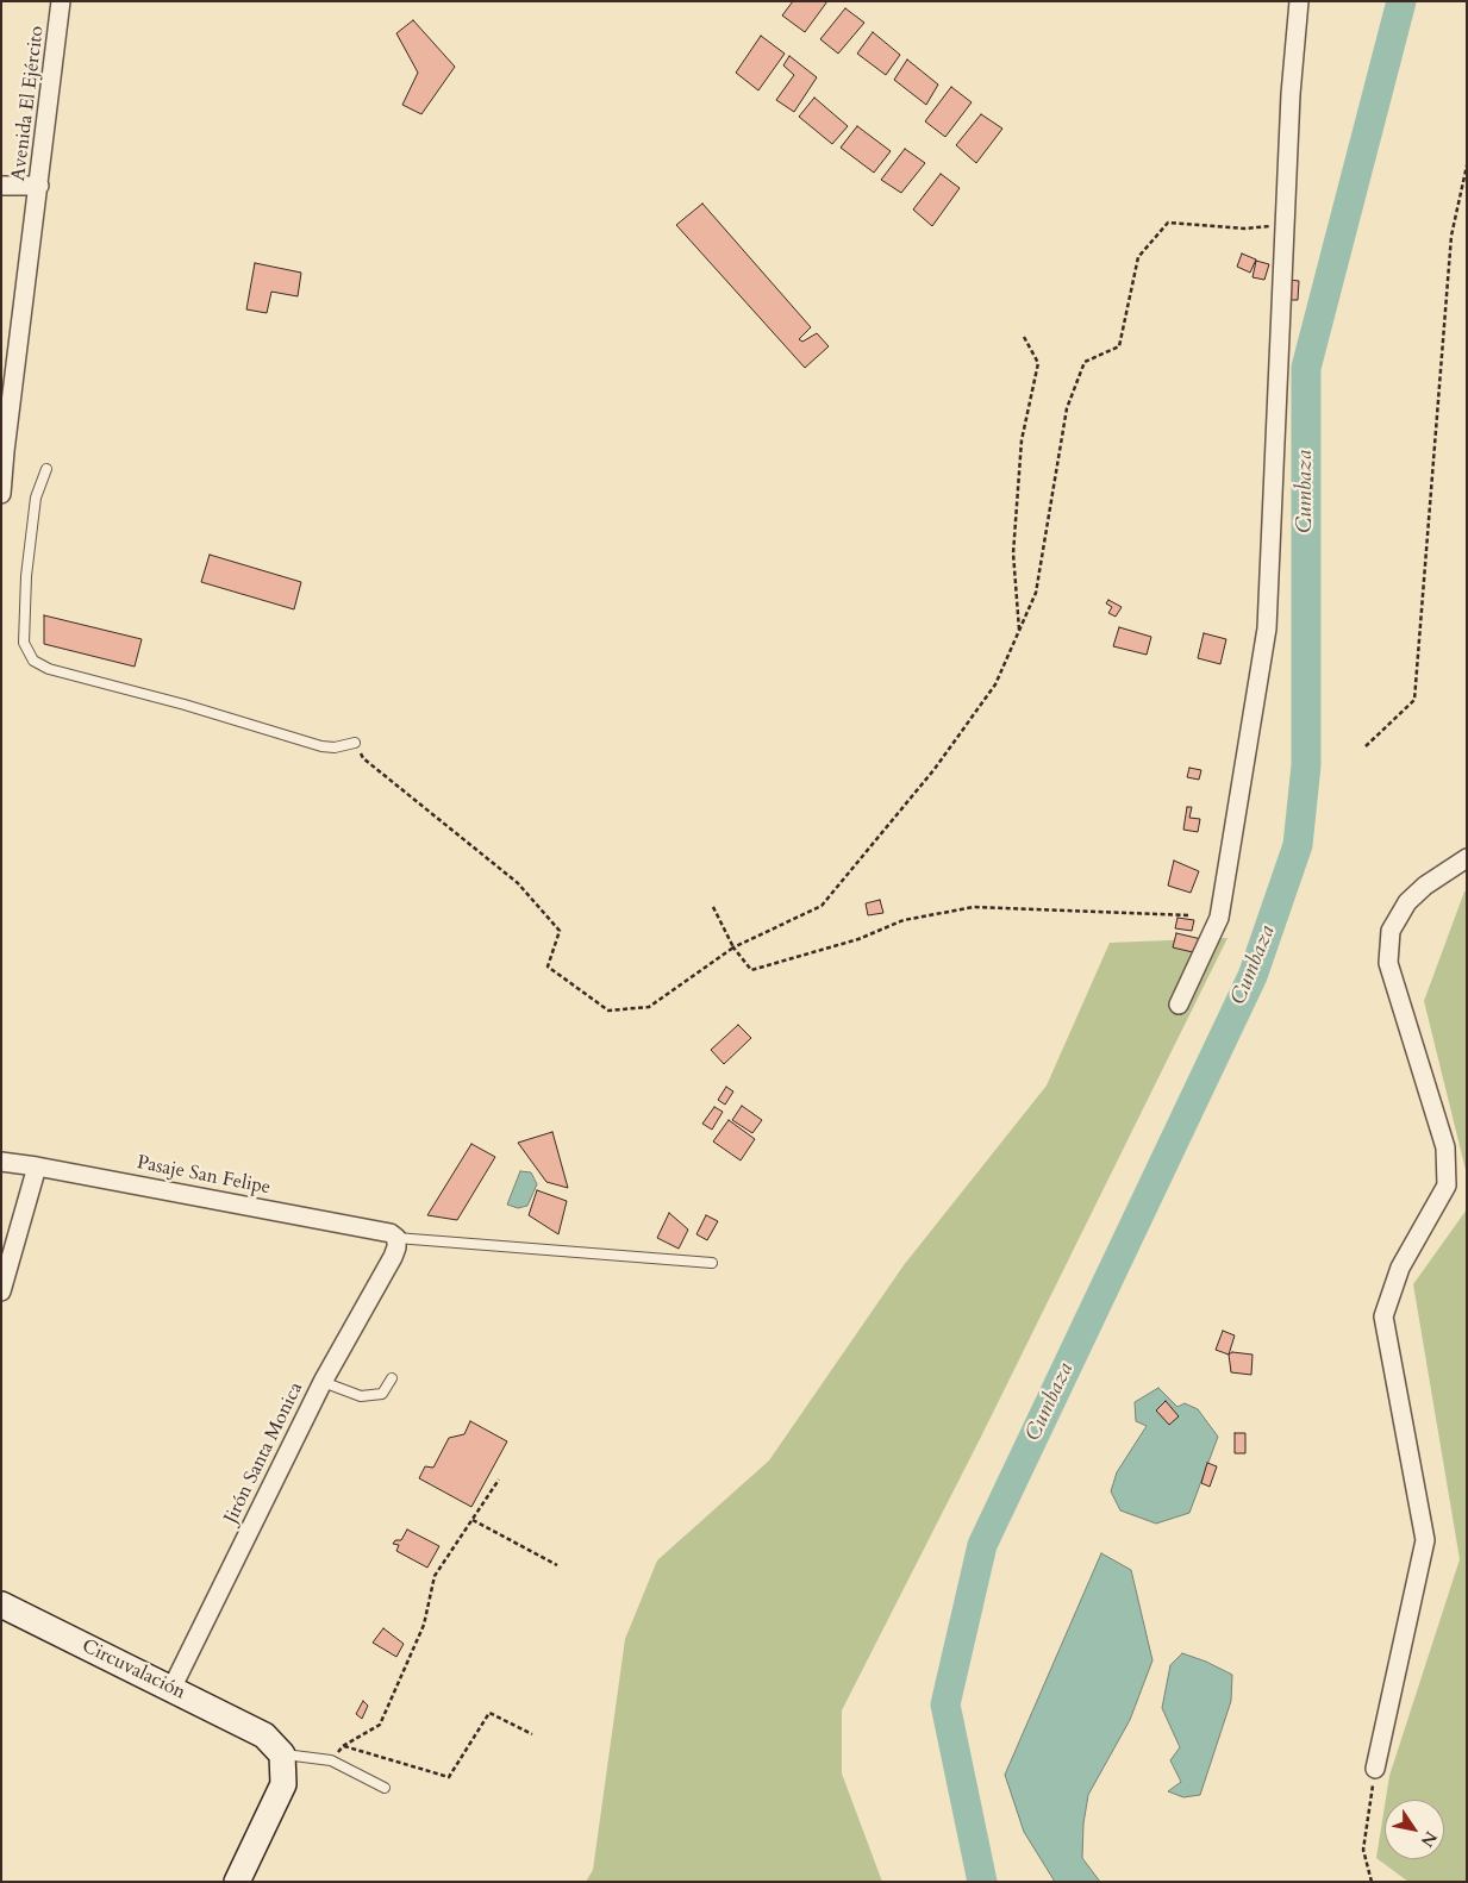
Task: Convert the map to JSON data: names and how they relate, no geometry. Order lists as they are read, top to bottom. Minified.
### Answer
{"streets":{"main road":["Circuvalación"],"street":["Avenida El Ejército","Pasaje San Felipe","Jirón Santa Monica"]},"crossings":[["Pasaje San Felipe","Jirón Santa Monica"],["Jirón Santa Monica","Circuvalación"]],"water":["Cumbaza"],"north":"bottom right"}
